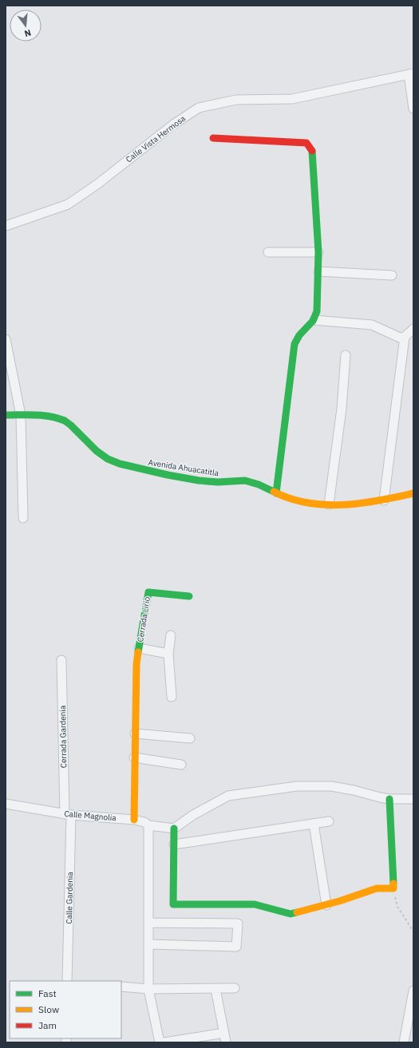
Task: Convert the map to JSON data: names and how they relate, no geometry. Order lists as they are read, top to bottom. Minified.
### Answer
{"streets":{"street":["Calle Vista Hermosa","Avenida Ahuacatitla","Cerrada Lirio","Cerrada Gardenia","Calle Magnolia","Calle Gardenia"]},"crossings":[["Cerrada Lirio","Calle Magnolia"],["Cerrada Gardenia","Calle Magnolia"],["Cerrada Gardenia","Calle Gardenia"],["Calle Magnolia","Calle Gardenia"]],"legend":["Fast","Slow","Jam"],"north":"bottom"}
